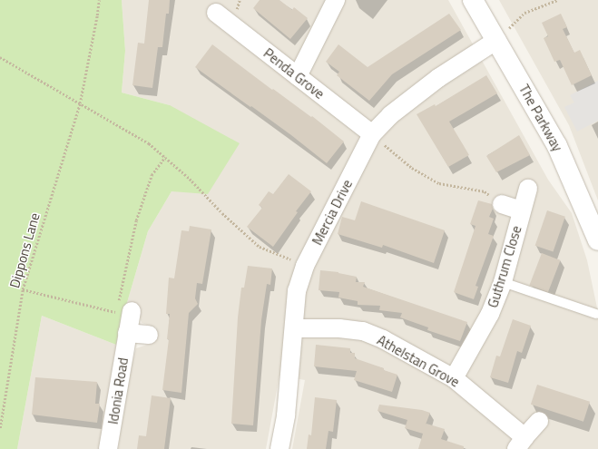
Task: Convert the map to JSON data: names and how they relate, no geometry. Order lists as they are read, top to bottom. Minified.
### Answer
{"streets":{"street":["Penda Grove","The Parkway","Mercia Drive","Guthrum Close","Athelstan Grove","Idonia Road"],"path":["Dippons Lane"]},"crossings":[["Penda Grove","Mercia Drive"],["The Parkway","Mercia Drive"],["Mercia Drive","Athelstan Grove"],["Guthrum Close","Athelstan Grove"]]}
